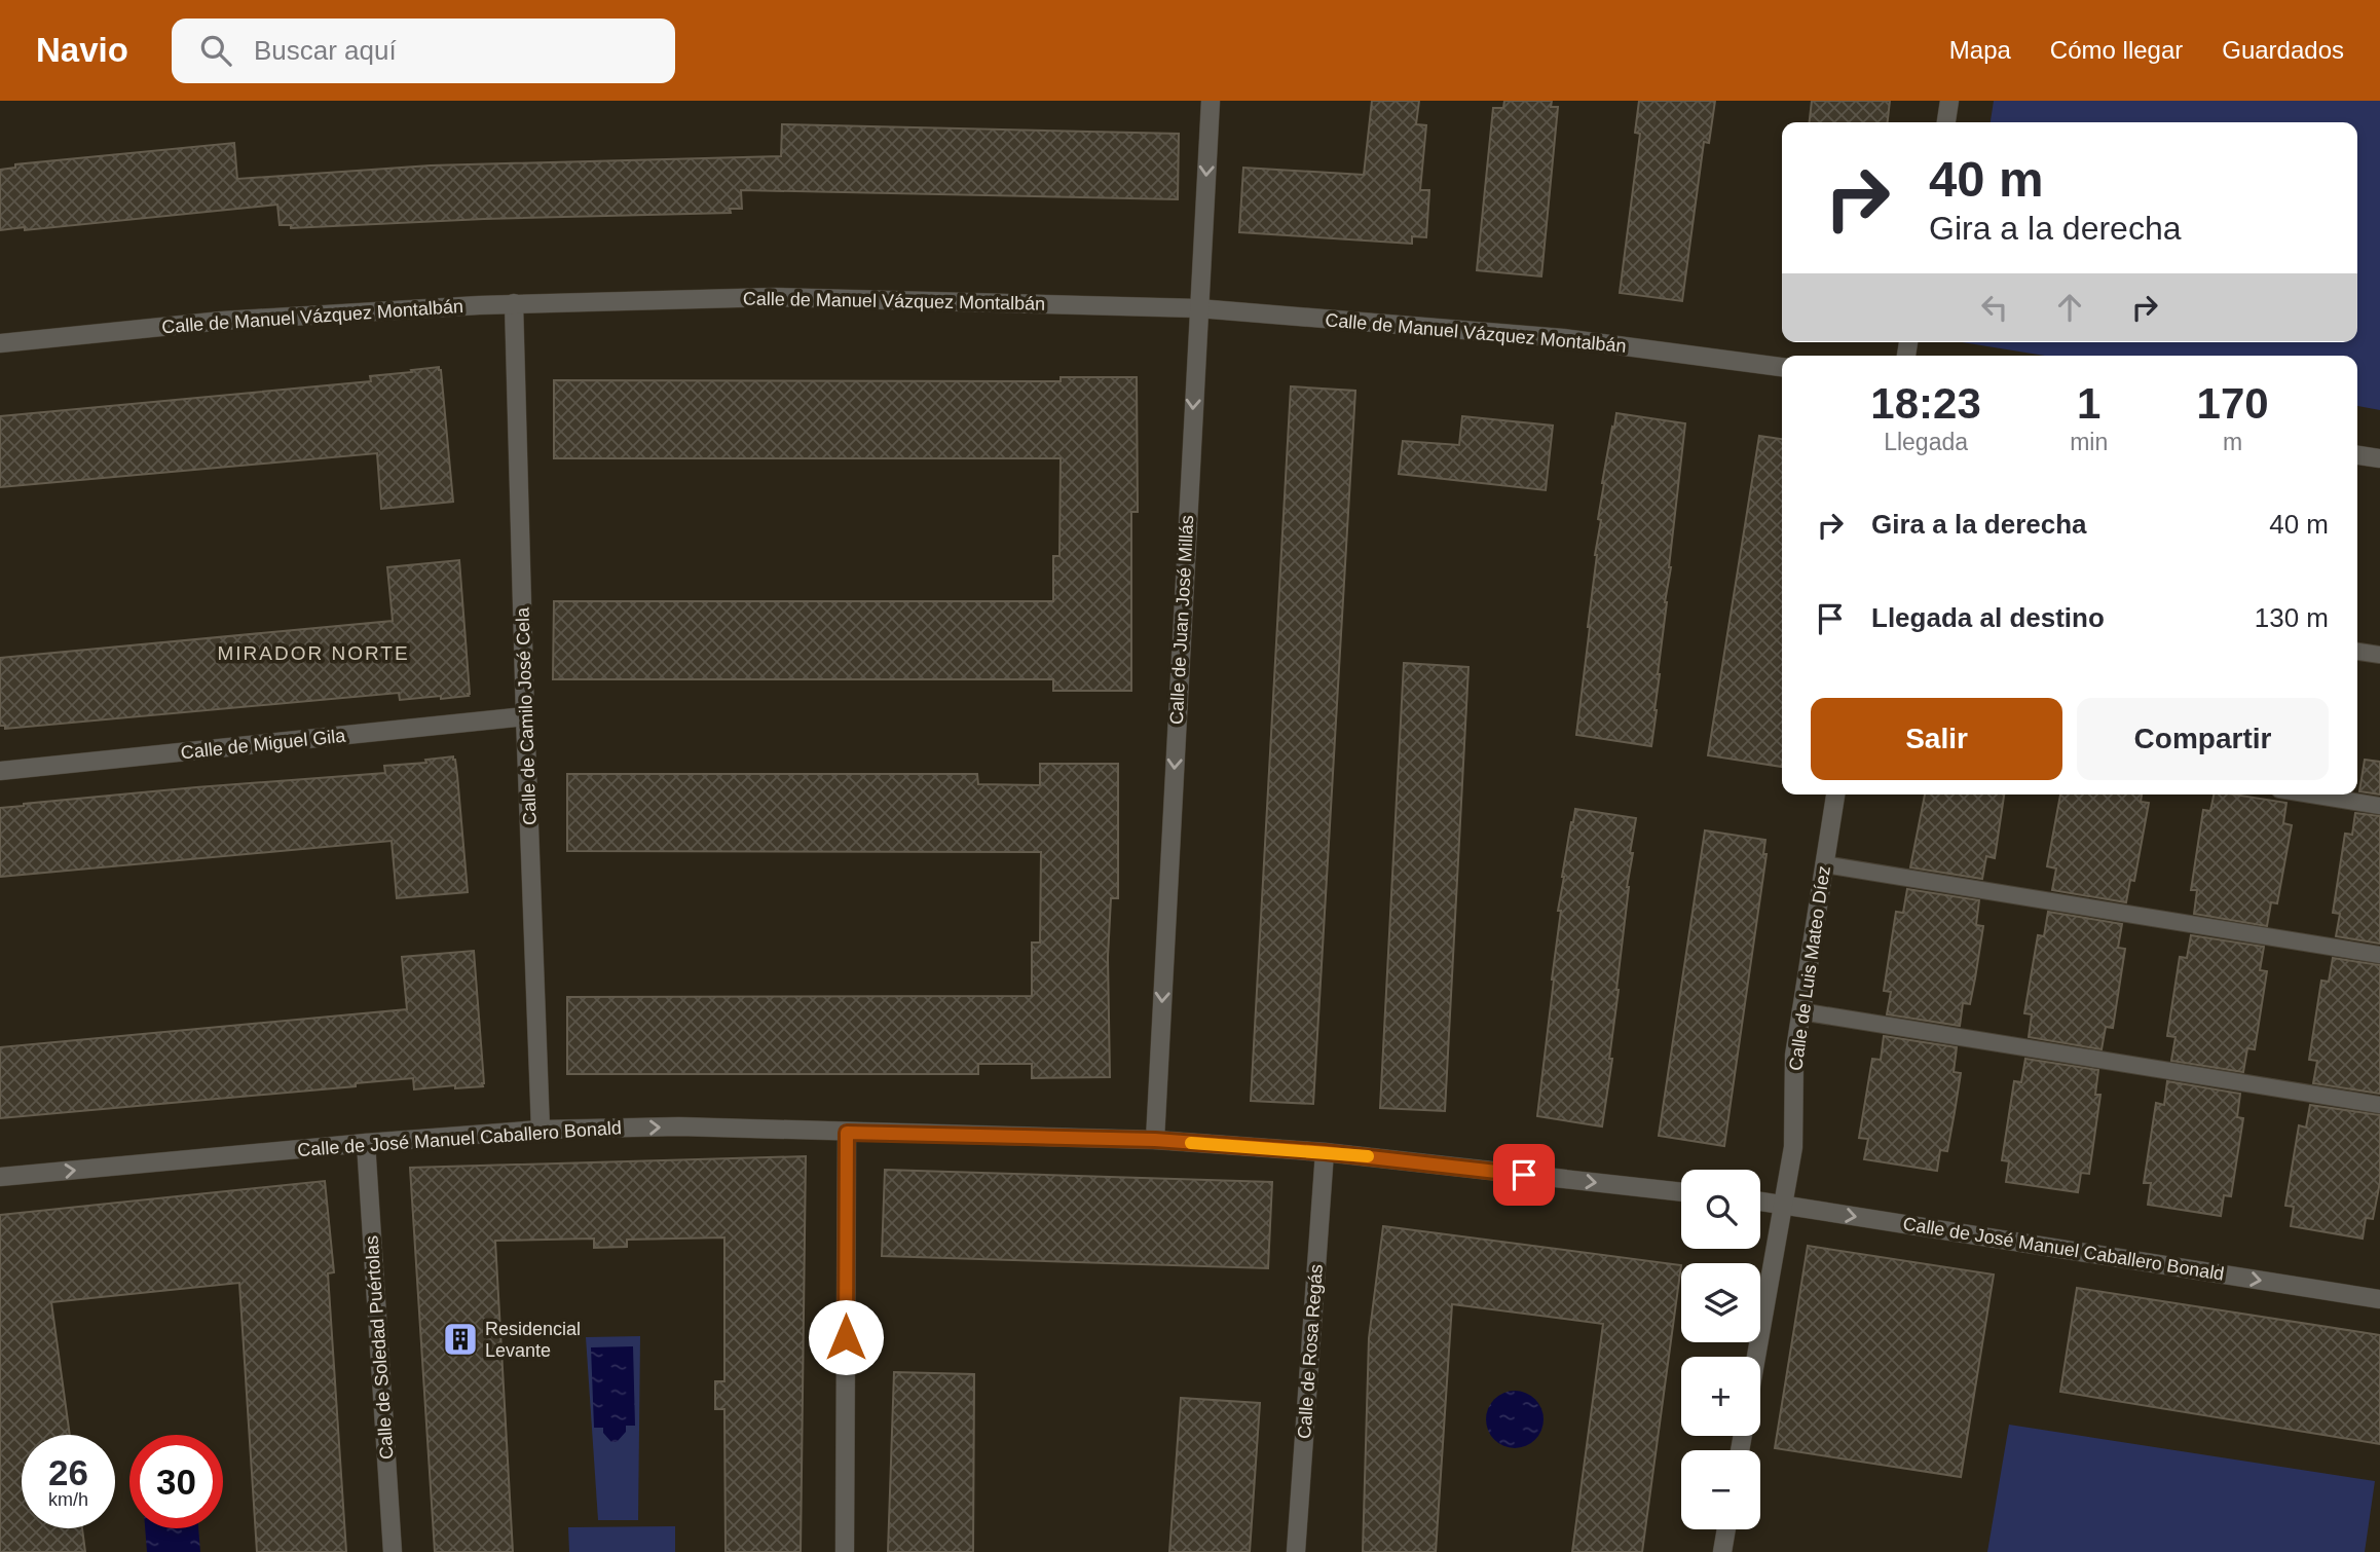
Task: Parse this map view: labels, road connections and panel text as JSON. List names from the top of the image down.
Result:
{
  "streets": {
    "street": [
      "Calle de Manuel Vázquez Montalbán",
      "Calle de Juan José Millás",
      "Calle de Camilo José Cela",
      "Calle de Miguel Gila",
      "Calle de Luis Mateo Díez",
      "Calle de José Manuel Caballero Bonald",
      "Calle de Soledad Puértolas",
      "Calle de Rosa Regás"
    ]
  },
  "crossings": [
    ["Calle de Manuel Vázquez Montalbán", "Calle de Juan José Millás"],
    ["Calle de Manuel Vázquez Montalbán", "Calle de Camilo José Cela"],
    ["Calle de Juan José Millás", "Calle de José Manuel Caballero Bonald"],
    ["Calle de Camilo José Cela", "Calle de Miguel Gila"],
    ["Calle de Camilo José Cela", "Calle de José Manuel Caballero Bonald"],
    ["Calle de Luis Mateo Díez", "Calle de José Manuel Caballero Bonald"],
    ["Calle de José Manuel Caballero Bonald", "Calle de Soledad Puértolas"],
    ["Calle de José Manuel Caballero Bonald", "Calle de Rosa Regás"]
  ],
  "one_way": ["Calle de Juan José Millás", "Calle de José Manuel Caballero Bonald"],
  "districts": ["MIRADOR NORTE"],
  "places": {
    "building": ["Residencial Levante"]
  },
  "page": {
    "header": "Navio",
    "search": "Buscar aquí",
    "nav": ["Mapa", "Cómo llegar", "Guardados"],
    "turn": ["40 m", "Gira a la derecha"],
    "eta": [
      "18:23",
      "Llegada",
      "1",
      "min",
      "170",
      "m"
    ],
    "list": [
      {
        "name": "Gira a la derecha",
        "value": "40 m"
      },
      {
        "name": "Llegada al destino",
        "value": "130 m"
      }
    ],
    "buttons": ["Salir", "Compartir"],
    "map_buttons": ["+", "−"],
    "speed": "26 km/h",
    "limit": "30"
  }
}
